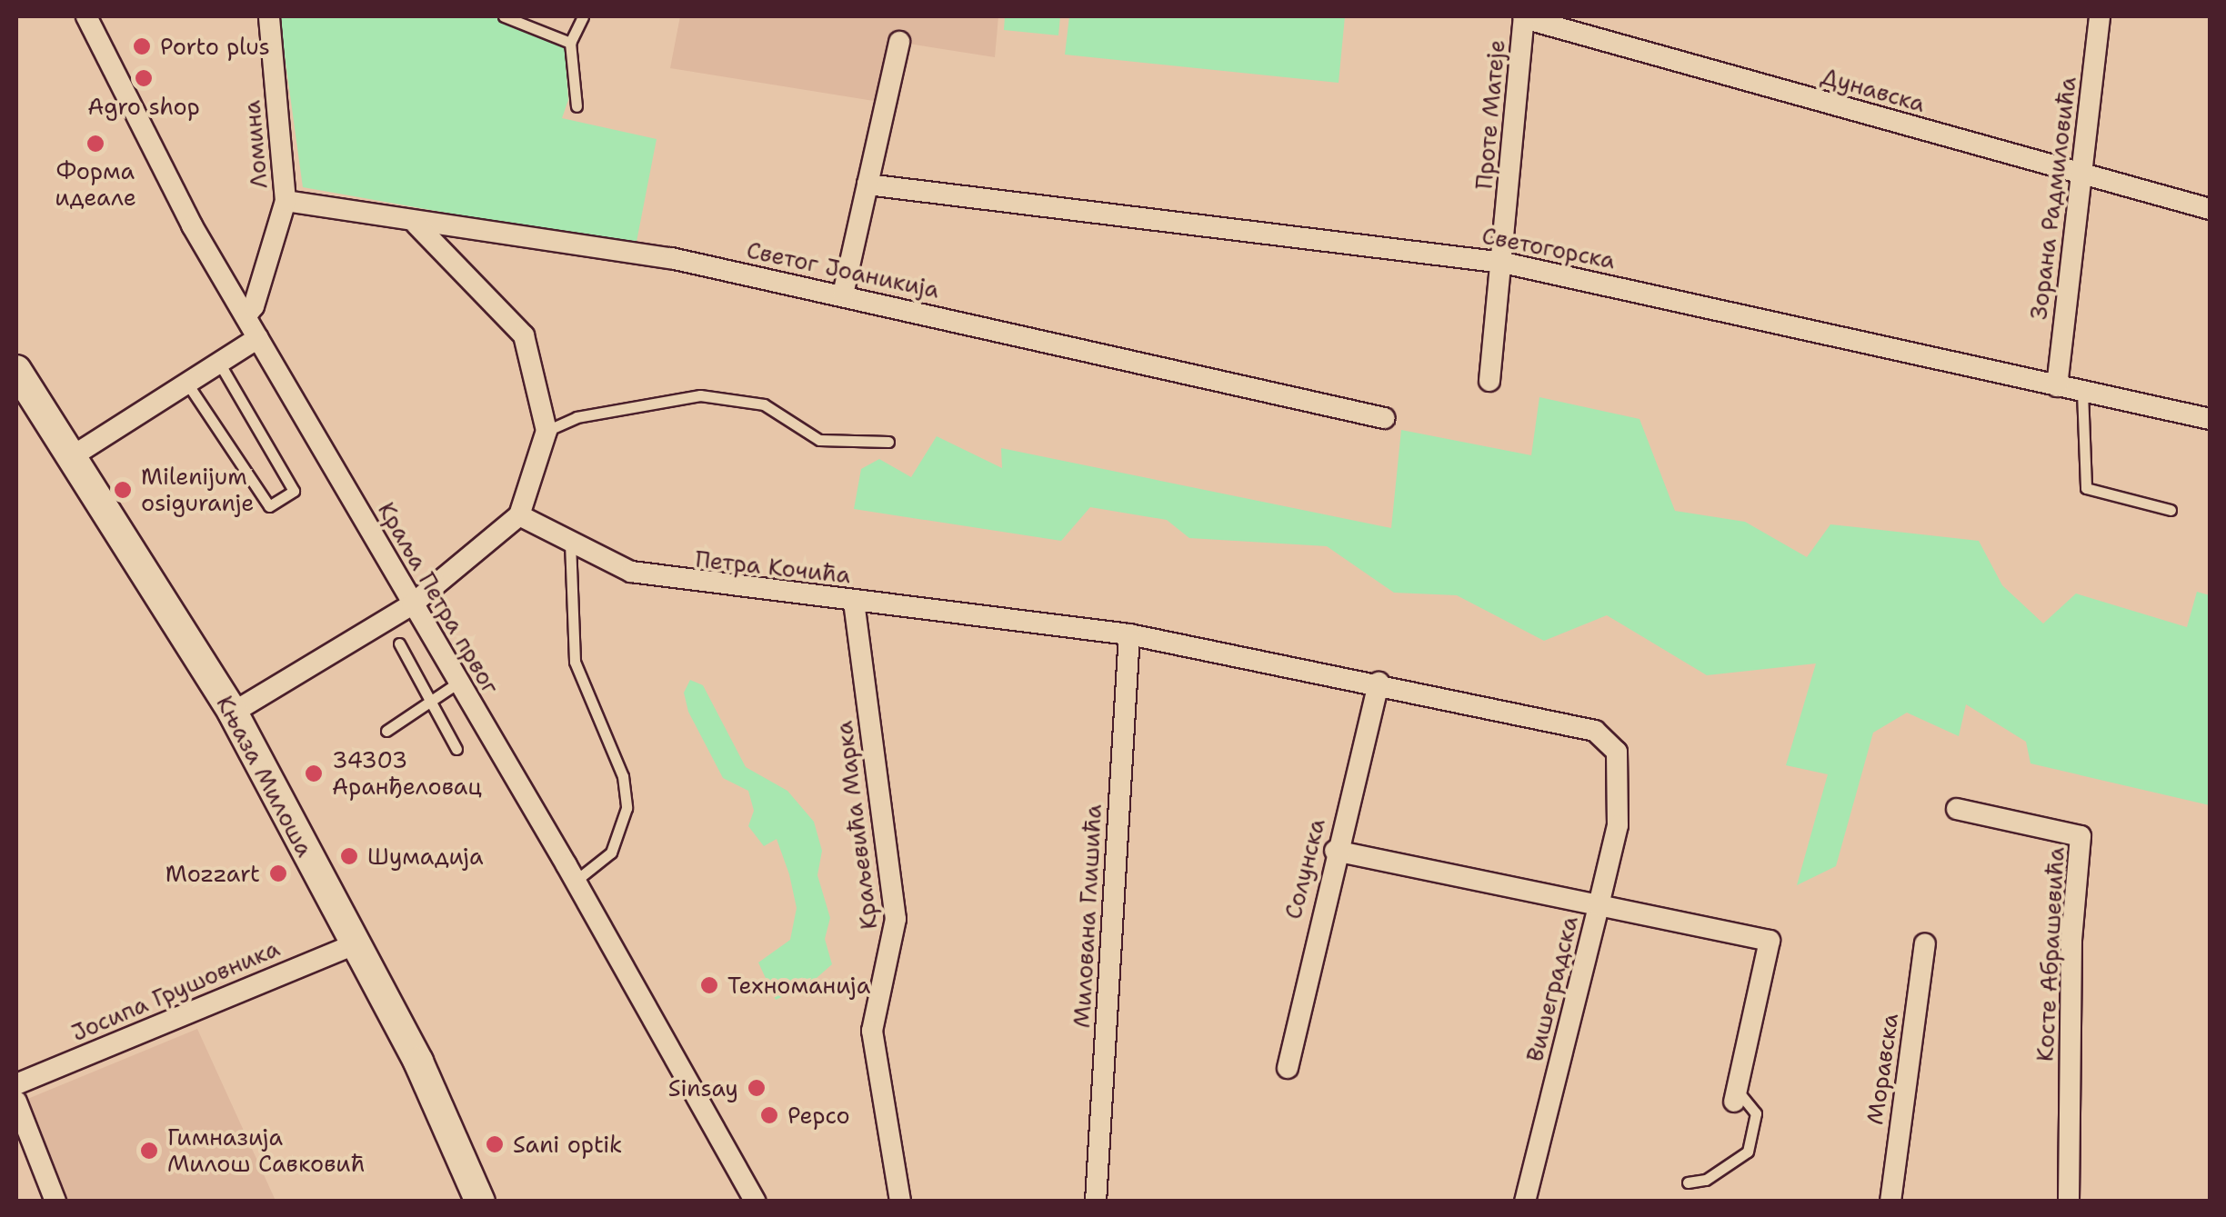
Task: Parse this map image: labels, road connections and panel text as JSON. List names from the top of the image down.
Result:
{
  "streets": {
    "street": [
      "Дунавска",
      "Проте Матеје",
      "Ломина",
      "Зорана Радмиловића",
      "Светогорска",
      "Светог Јоаникија",
      "Петра Кочића",
      "Краља Петра првог",
      "Књаза Милоша",
      "Краљевића Марка",
      "Солунска",
      "Милована Глишића",
      "Косте Абрашевића",
      "Вишеградска",
      "Јосипа Грушовника",
      "Моравска"
    ]
  },
  "crossings": [
    ["Дунавска", "Проте Матеје"],
    ["Дунавска", "Зорана Радмиловића"],
    ["Проте Матеје", "Светогорска"],
    ["Ломина", "Светог Јоаникија"],
    ["Ломина", "Краља Петра првог"],
    ["Зорана Радмиловића", "Светогорска"],
    ["Петра Кочића", "Краљевића Марка"],
    ["Петра Кочића", "Солунска"],
    ["Петра Кочића", "Милована Глишића"],
    ["Петра Кочића", "Вишеградска"],
    ["Књаза Милоша", "Јосипа Грушовника"]
  ],
  "places": [
    "Porto plus",
    "Agro shop",
    "Форма идеале",
    "Milenijum osiguranje",
    "34303 Аранђеловац",
    "Шумадија",
    "Mozzart",
    "Техноманија",
    "Sinsay",
    "Pepco",
    "Sani optik",
    "Гимназија Милош Савковић"
  ]
}
